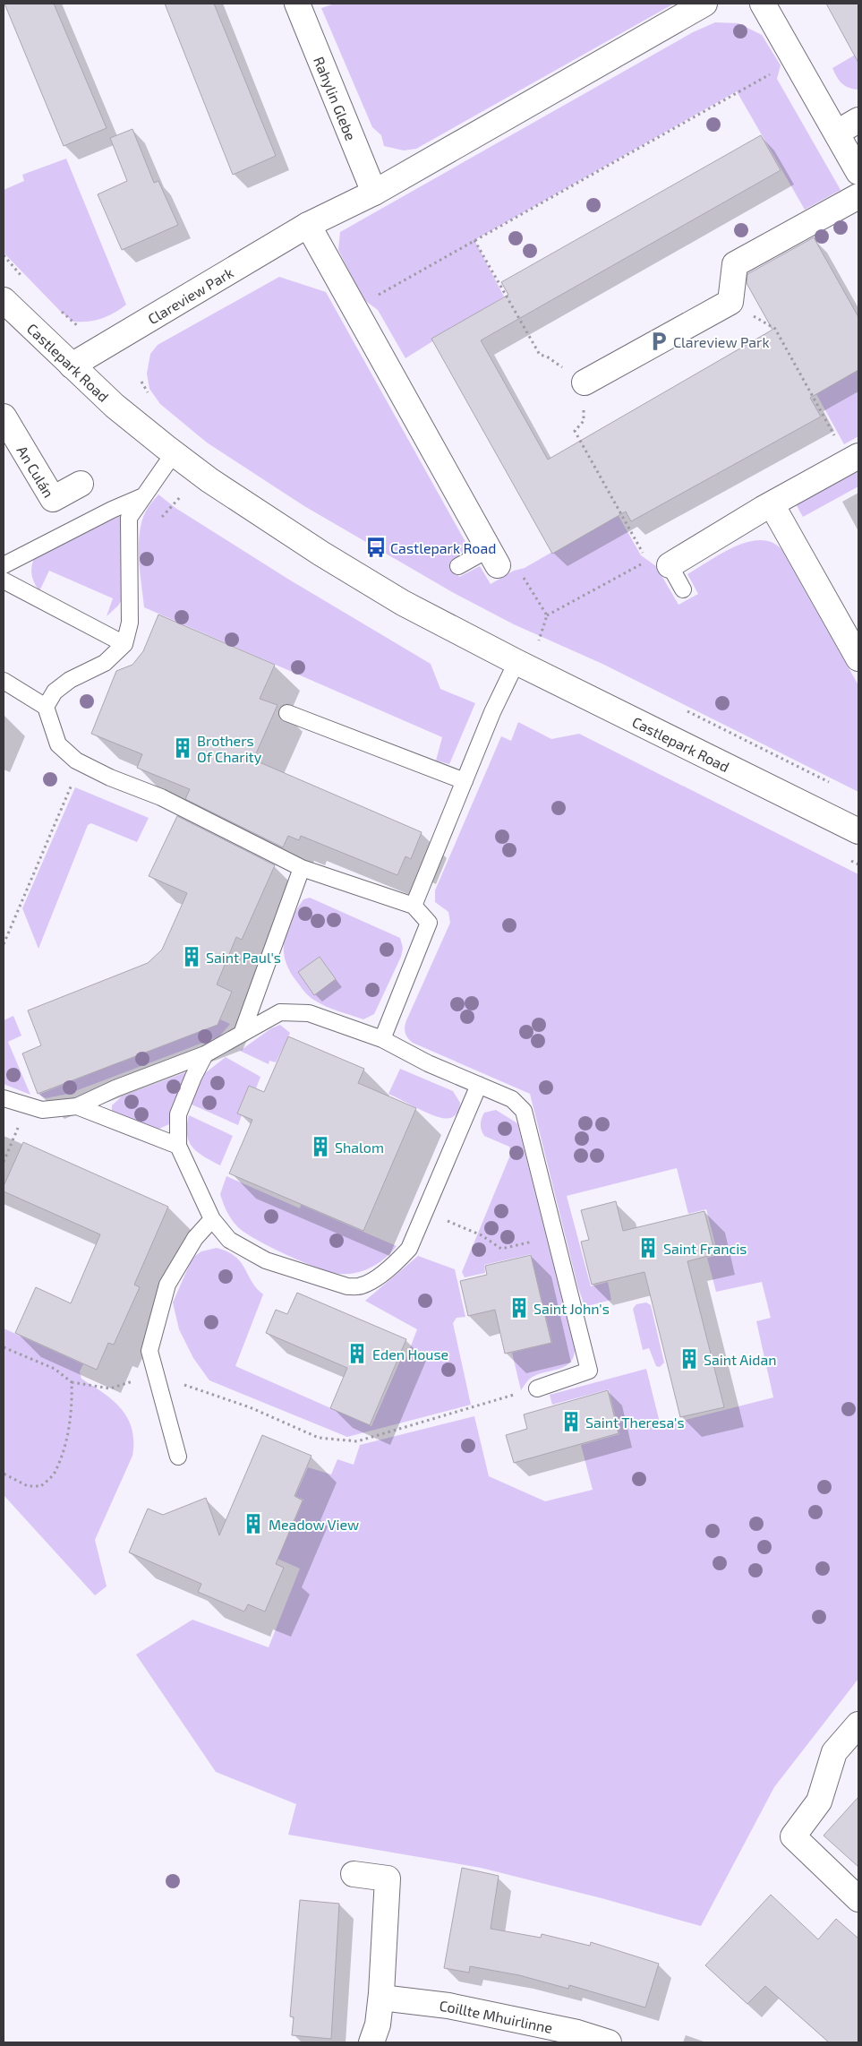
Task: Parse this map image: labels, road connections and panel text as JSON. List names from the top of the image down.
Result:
{
  "streets": {
    "street": [
      "Rahylin Glebe",
      "Clareview Park",
      "Castlepark Road",
      "An Culán",
      "Coillte Mhuirlinne"
    ]
  },
  "crossings": [
    ["Rahylin Glebe", "Clareview Park"],
    ["Clareview Park", "Castlepark Road"]
  ],
  "places": {
    "parking": ["Clareview Park"],
    "bus stop": ["Castlepark Road"],
    "building": [
      "Brothers Of Charity",
      "Saint Paul's",
      "Shalom",
      "Saint Francis",
      "Saint John's",
      "Eden House",
      "Saint Aidan",
      "Saint Theresa's",
      "Meadow View"
    ]
  }
}
